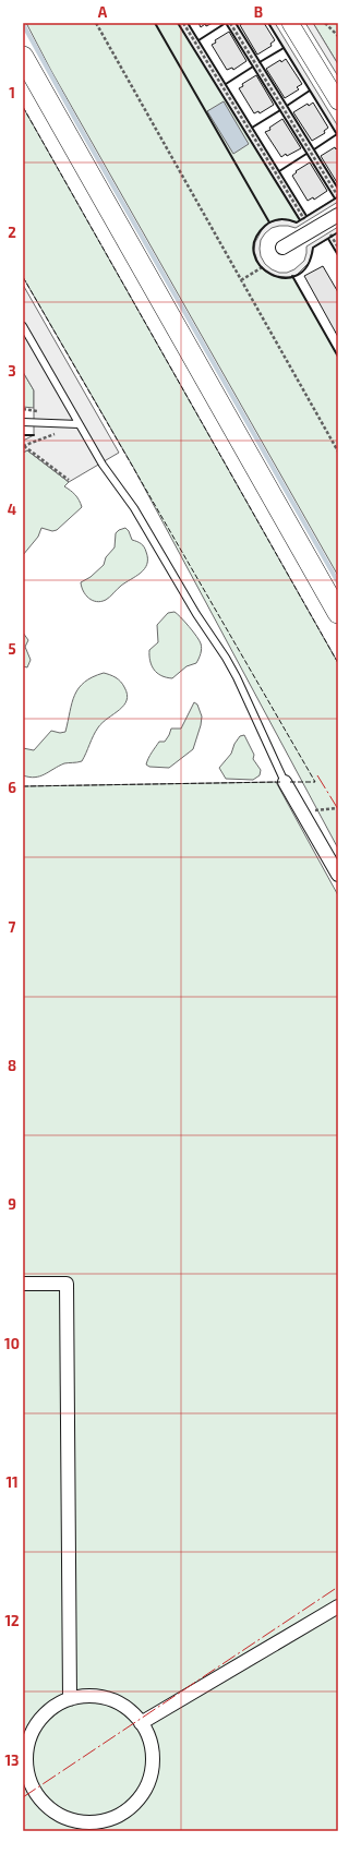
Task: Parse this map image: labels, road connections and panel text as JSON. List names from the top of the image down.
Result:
{
  "grid": {
    "columns": ["A", "B"],
    "rows": [
      "1",
      "2",
      "3",
      "4",
      "5",
      "6",
      "7",
      "8",
      "9",
      "10",
      "11",
      "12",
      "13"
    ]
  }
}
